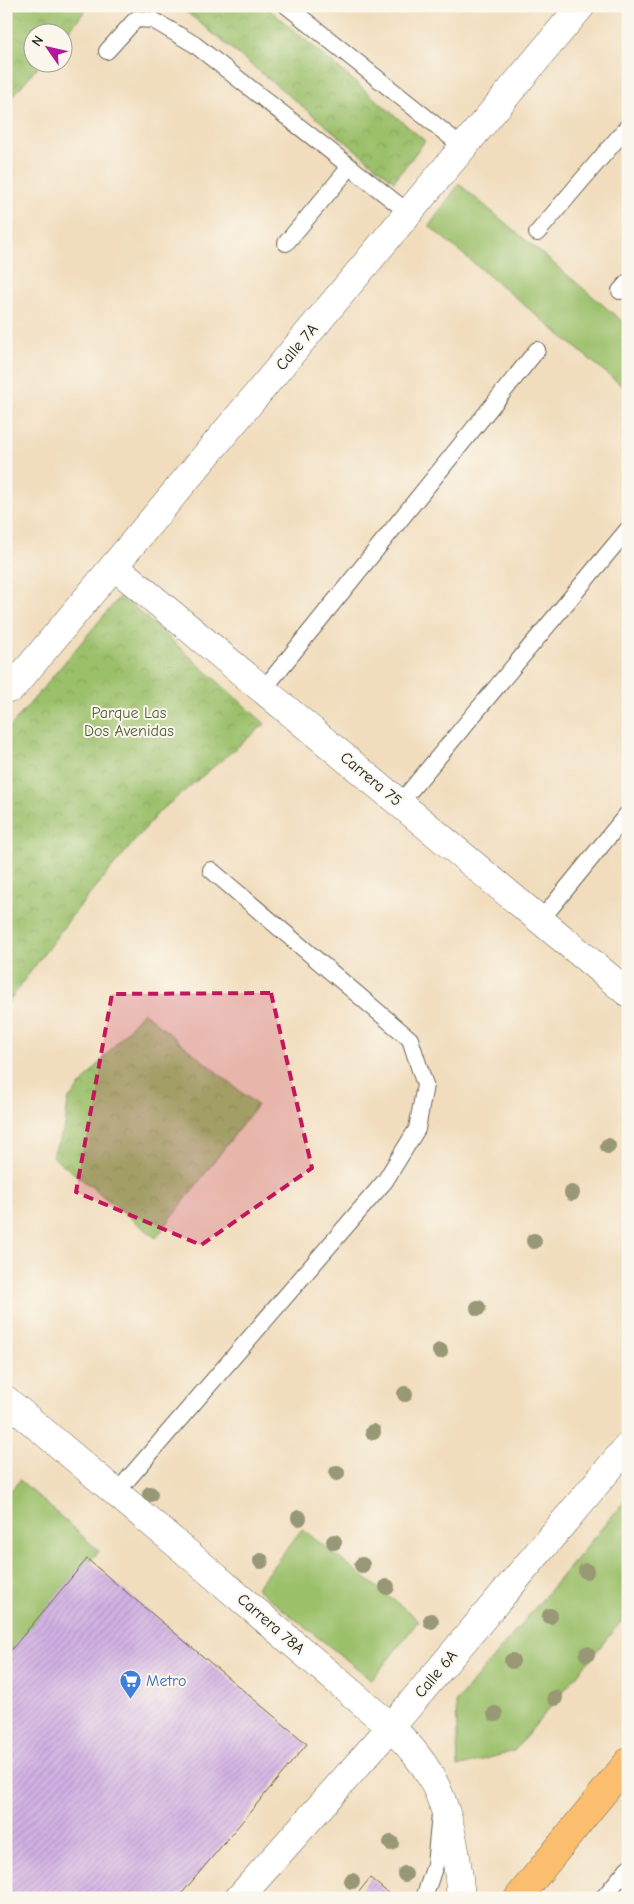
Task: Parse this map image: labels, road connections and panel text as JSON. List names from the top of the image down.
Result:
{
  "streets": {
    "street": [
      "Calle 7A",
      "Carrera 75",
      "Carrera 78A",
      "Calle 6A"
    ]
  },
  "crossings": [
    ["Calle 7A", "Carrera 75"],
    ["Carrera 78A", "Calle 6A"]
  ],
  "parks": ["Parque Las Dos Avenidas"],
  "places": {
    "supermarket": ["Metro"]
  },
  "north": "top left"
}
